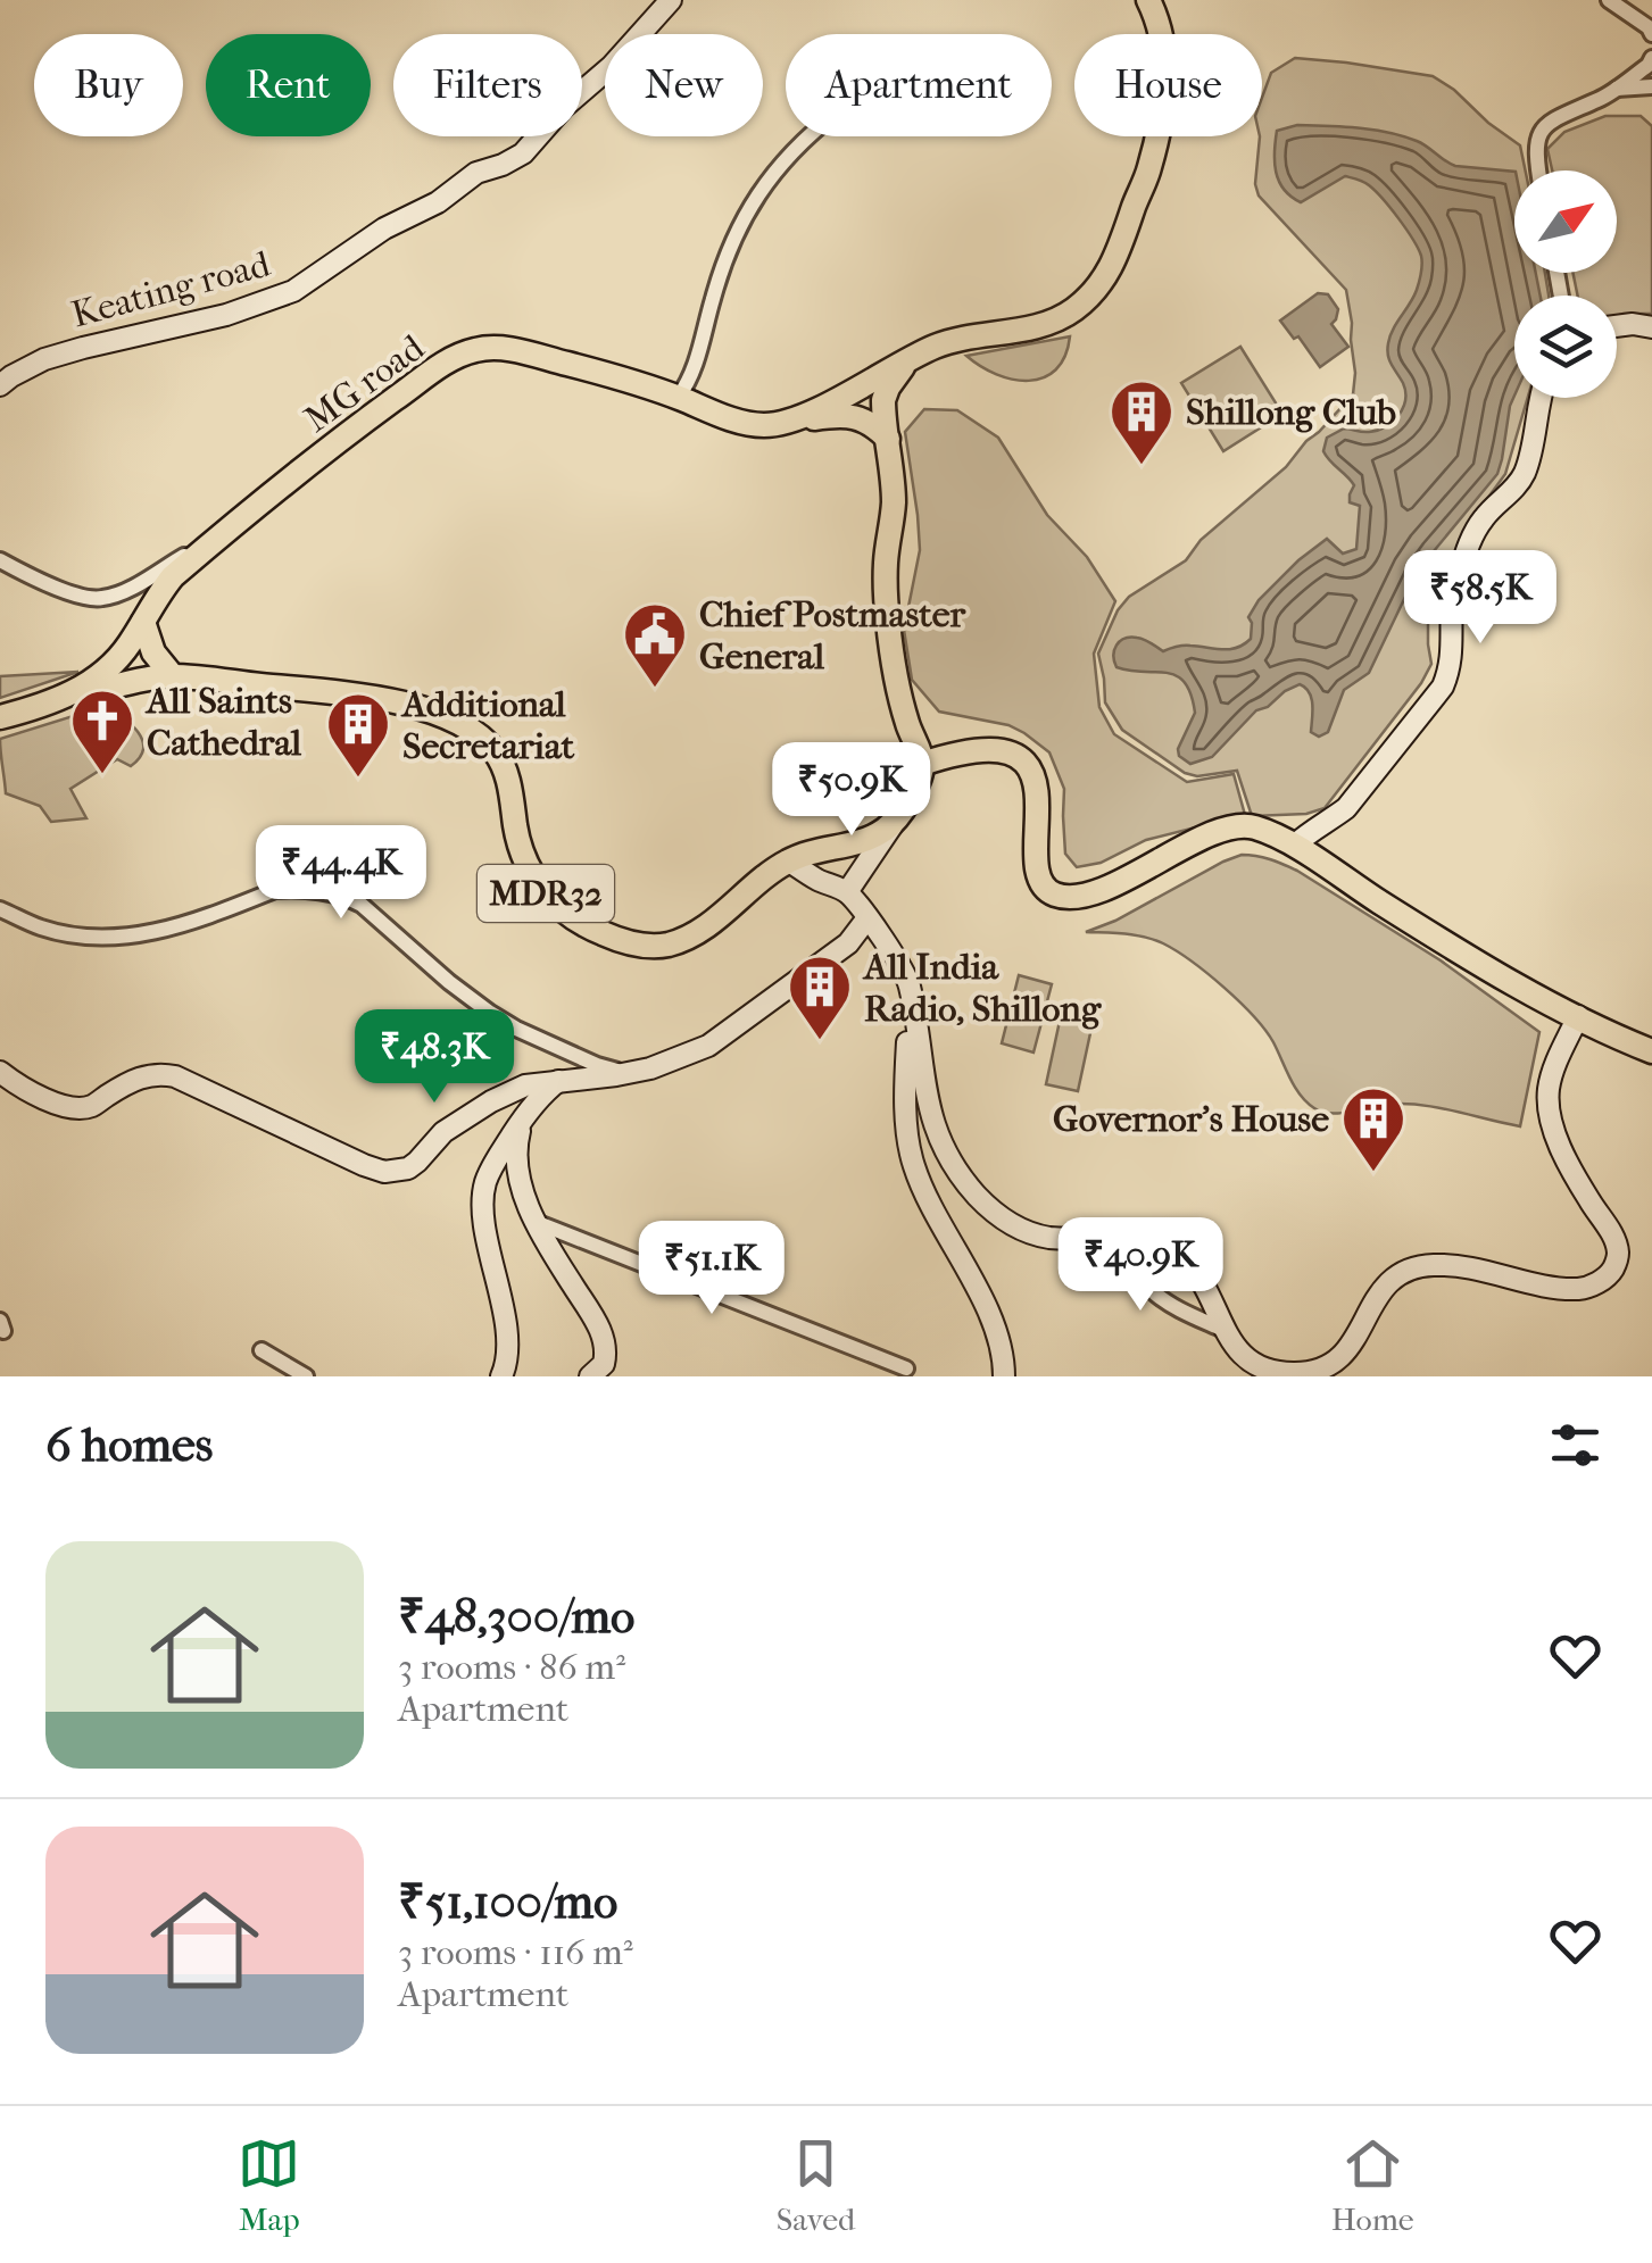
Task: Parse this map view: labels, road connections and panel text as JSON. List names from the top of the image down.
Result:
{
  "streets": {
    "main road": ["MG road", "MDR32"],
    "street": ["Keating road"]
  },
  "crossings": [
    ["MG road", "MDR32"]
  ],
  "places": {
    "building": [
      "Shillong Club",
      "Additional Secretariat",
      "All India Radio, Shillong",
      "Governor's House"
    ],
    "public building": ["Chief Postmaster General"],
    "church": ["All Saints Cathedral"]
  },
  "north": "top right",
  "page": {
    "chip": [
      "Buy",
      "Rent",
      "Filters",
      "New",
      "Apartment",
      "House"
    ],
    "price": [
      "₹58.5K",
      "₹50.9K",
      "₹44.4K",
      "₹48.3K",
      "₹40.9K",
      "₹51.1K"
    ],
    "heading": "6 homes",
    "list": [
      {
        "name": "₹48,300/mo",
        "note": "3 rooms · 86 m² · Apartment"
      },
      {
        "name": "₹51,100/mo",
        "note": "3 rooms · 116 m² · Apartment"
      }
    ],
    "tabs": ["Map", "Saved", "Home"]
  }
}
